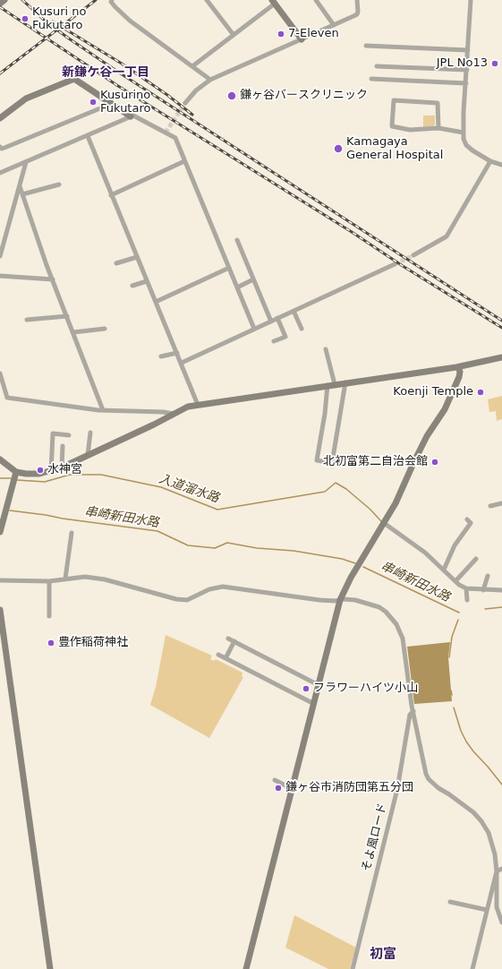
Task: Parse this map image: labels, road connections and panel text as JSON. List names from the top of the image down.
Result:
{
  "streets": {
    "street": ["そよ風ロード"]
  },
  "districts": ["新鎌ケ谷一丁目", "初富"],
  "water": ["入道溜水路", "串崎新田水路"],
  "places": [
    "Kusuri no Fukutaro",
    "7-Eleven",
    "JPL No13",
    "鎌ヶ谷バースクリニック",
    "Kusurino Fukutaro",
    "Kamagaya General Hospital",
    "Koenji Temple",
    "北初富第二自治会館",
    "水神宮",
    "豊作稲荷神社",
    "フラワーハイツ小山",
    "鎌ヶ谷市消防団第五分団"
  ]
}
